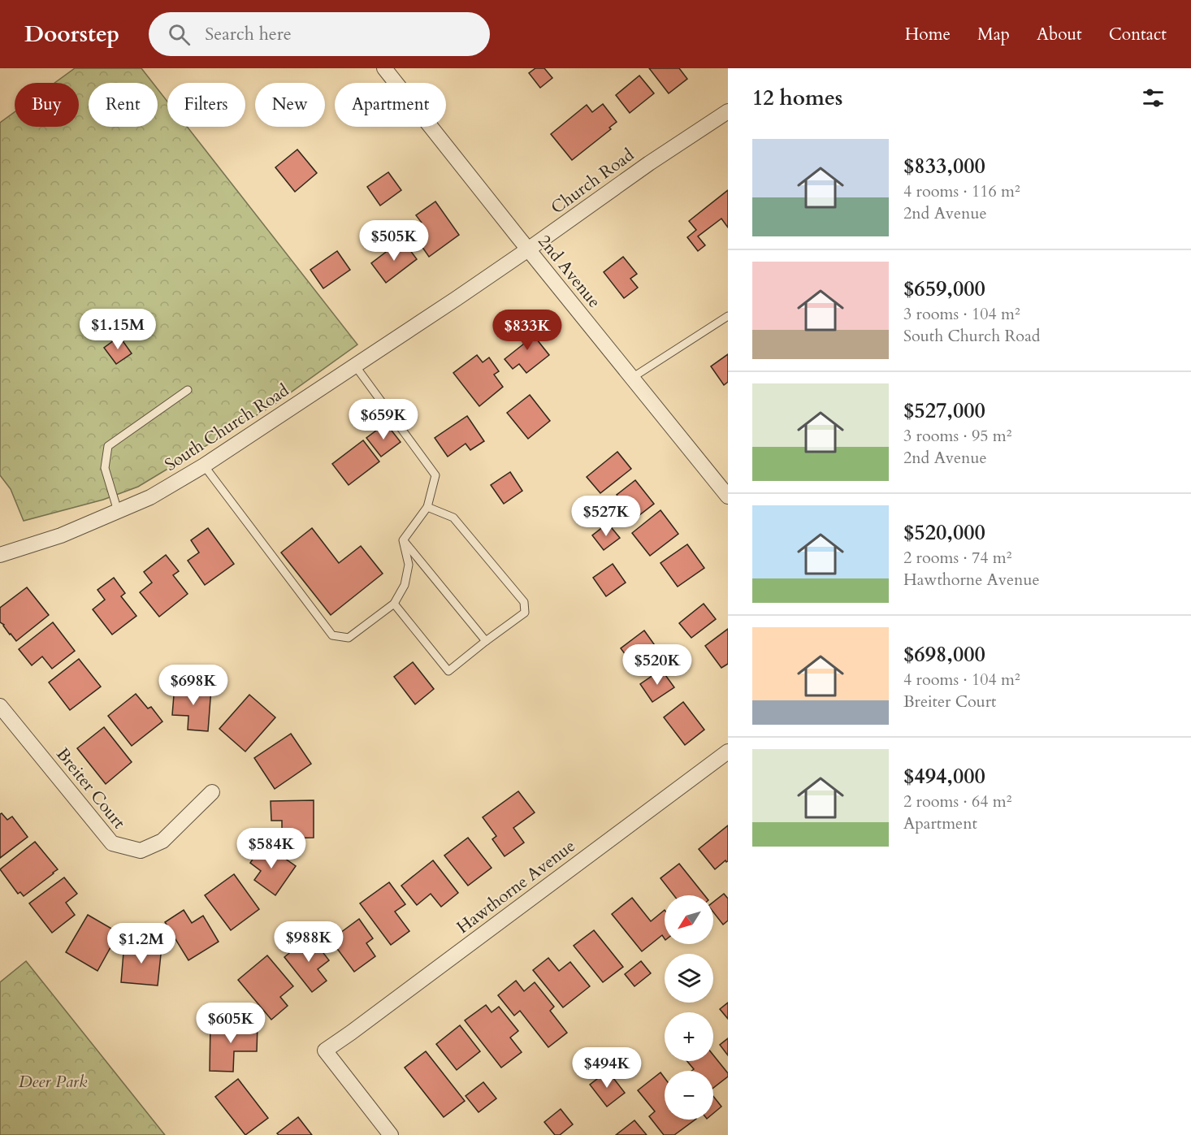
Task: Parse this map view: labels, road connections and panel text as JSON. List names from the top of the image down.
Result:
{
  "streets": {
    "street": [
      "Church Road",
      "2nd Avenue",
      "South Church Road",
      "Breiter Court",
      "Hawthorne Avenue"
    ]
  },
  "crossings": [
    ["Church Road", "2nd Avenue"],
    ["Church Road", "South Church Road"]
  ],
  "parks": ["Deer Park"],
  "north": "bottom left",
  "page": {
    "header": "Doorstep",
    "search": "Search here",
    "nav": [
      "Home",
      "Map",
      "About",
      "Contact"
    ],
    "heading": "12 homes",
    "chip": [
      "Buy",
      "Rent",
      "Filters",
      "New",
      "Apartment"
    ],
    "list": [
      {
        "name": "$833,000",
        "note": "4 rooms · 116 m² · 2nd Avenue"
      },
      {
        "name": "$659,000",
        "note": "3 rooms · 104 m² · South Church Road"
      },
      {
        "name": "$527,000",
        "note": "3 rooms · 95 m² · 2nd Avenue"
      },
      {
        "name": "$520,000",
        "note": "2 rooms · 74 m² · Hawthorne Avenue"
      },
      {
        "name": "$698,000",
        "note": "4 rooms · 104 m² · Breiter Court"
      },
      {
        "name": "$494,000",
        "note": "2 rooms · 64 m² · Apartment"
      }
    ],
    "price": [
      "$505K",
      "$1.15M",
      "$833K",
      "$659K",
      "$527K",
      "$520K",
      "$698K",
      "$584K",
      "$988K",
      "$1.2M",
      "$605K",
      "$494K"
    ],
    "map_buttons": ["+", "−"]
  }
}
